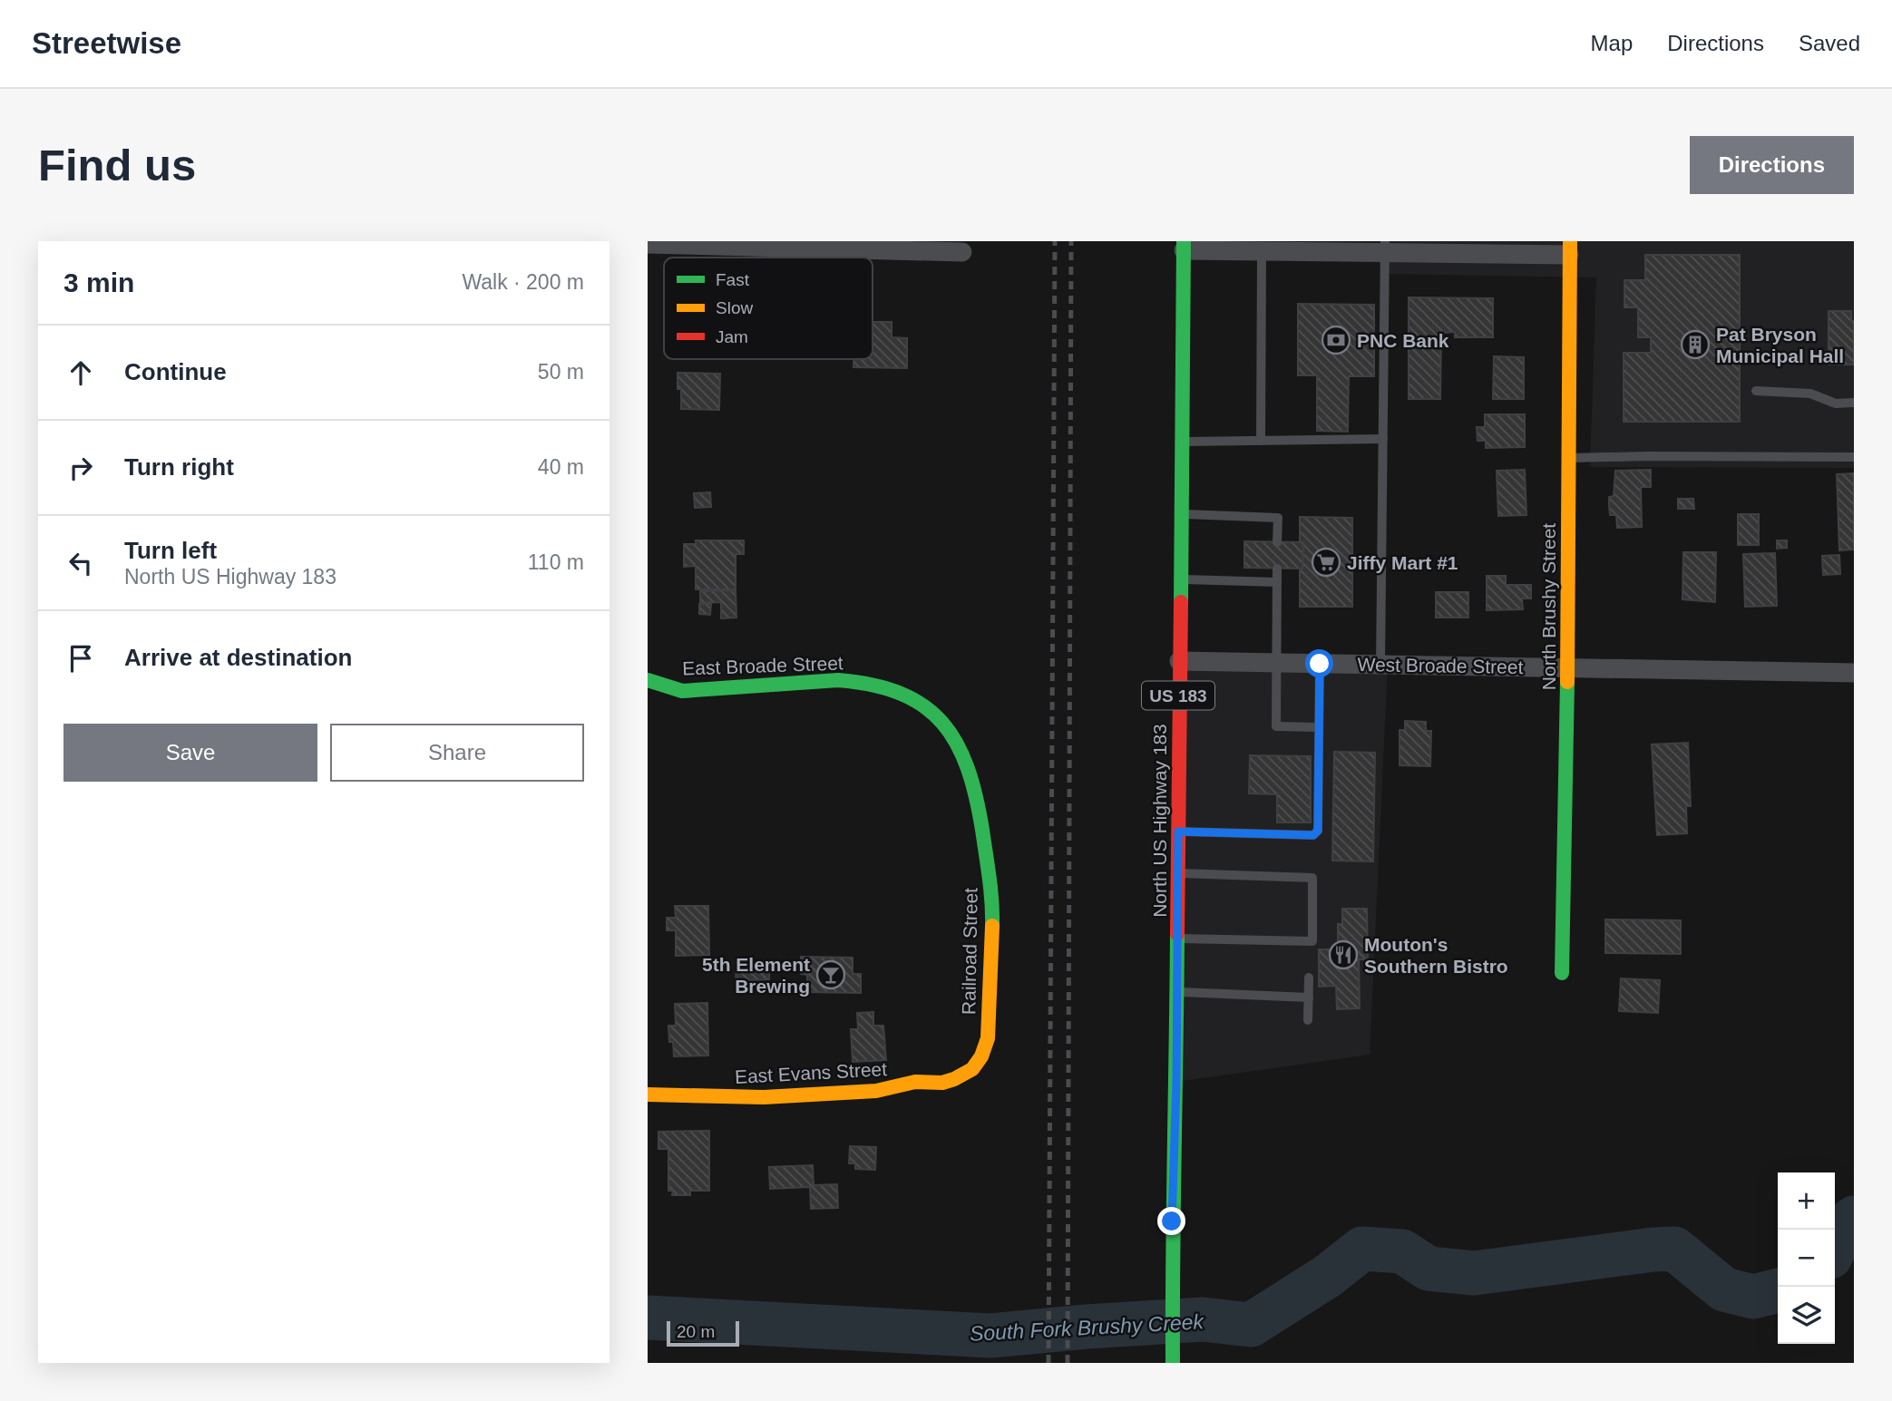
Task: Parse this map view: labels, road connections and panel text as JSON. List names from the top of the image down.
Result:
{
  "streets": {
    "street": [
      "North Brushy Street",
      "East Broade Street",
      "West Broade Street",
      "US 183",
      "North US Highway 183",
      "Railroad Street",
      "East Evans Street"
    ]
  },
  "crossings": [
    ["North Brushy Street", "West Broade Street"],
    ["East Broade Street", "Railroad Street"],
    ["West Broade Street", "North US Highway 183"],
    ["Railroad Street", "East Evans Street"]
  ],
  "water": ["South Fork Brushy Creek"],
  "places": {
    "bank": ["PNC Bank"],
    "building": ["Pat Bryson Municipal Hall"],
    "supermarket": ["Jiffy Mart #1"],
    "restaurant": ["Mouton's Southern Bistro"],
    "bar": ["5th Element Brewing"]
  },
  "legend": ["Fast", "Slow", "Jam"],
  "scale_bar": "20 m",
  "page": {
    "header": "Streetwise",
    "nav": ["Map", "Directions", "Saved"],
    "buttons": [
      "Directions",
      ["Save", "Share"]
    ],
    "title": "Find us",
    "heading": ["3 min", "Walk · 200 m"],
    "list": [
      ["Continue", "50 m"],
      ["Turn right", "40 m"],
      ["Turn left", "North US Highway 183", "110 m"],
      "Arrive at destination"
    ],
    "map_buttons": ["+", "−"],
    "scale": "20 m"
  }
}
